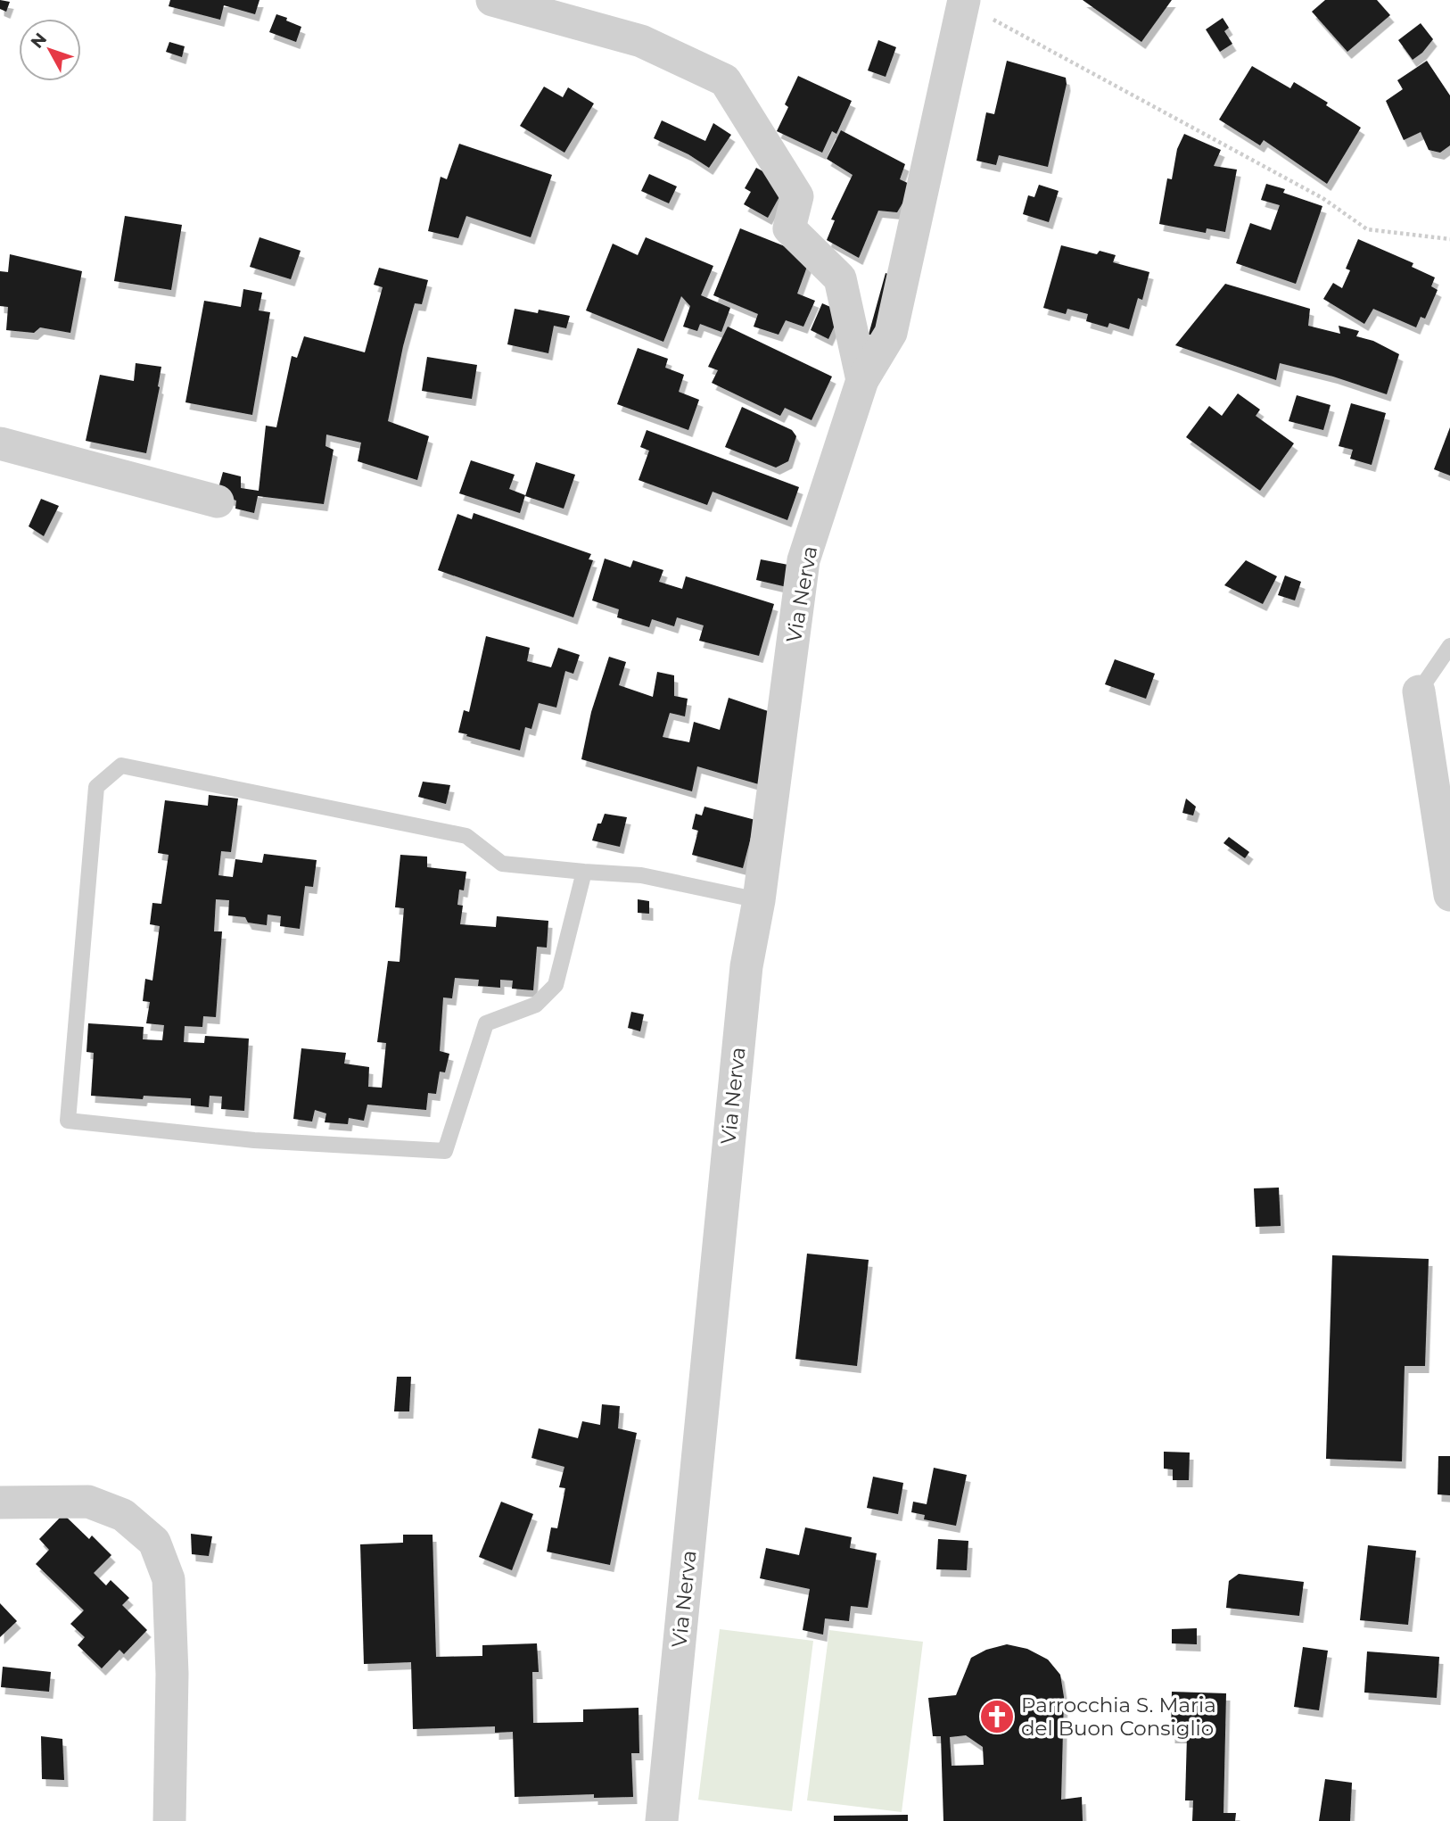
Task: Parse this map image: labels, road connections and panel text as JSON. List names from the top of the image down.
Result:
{
  "streets": {
    "street": ["Via Nerva"]
  },
  "places": {
    "church": ["Parrocchia S. Maria del Buon Consiglio"]
  },
  "north": "top left"
}
